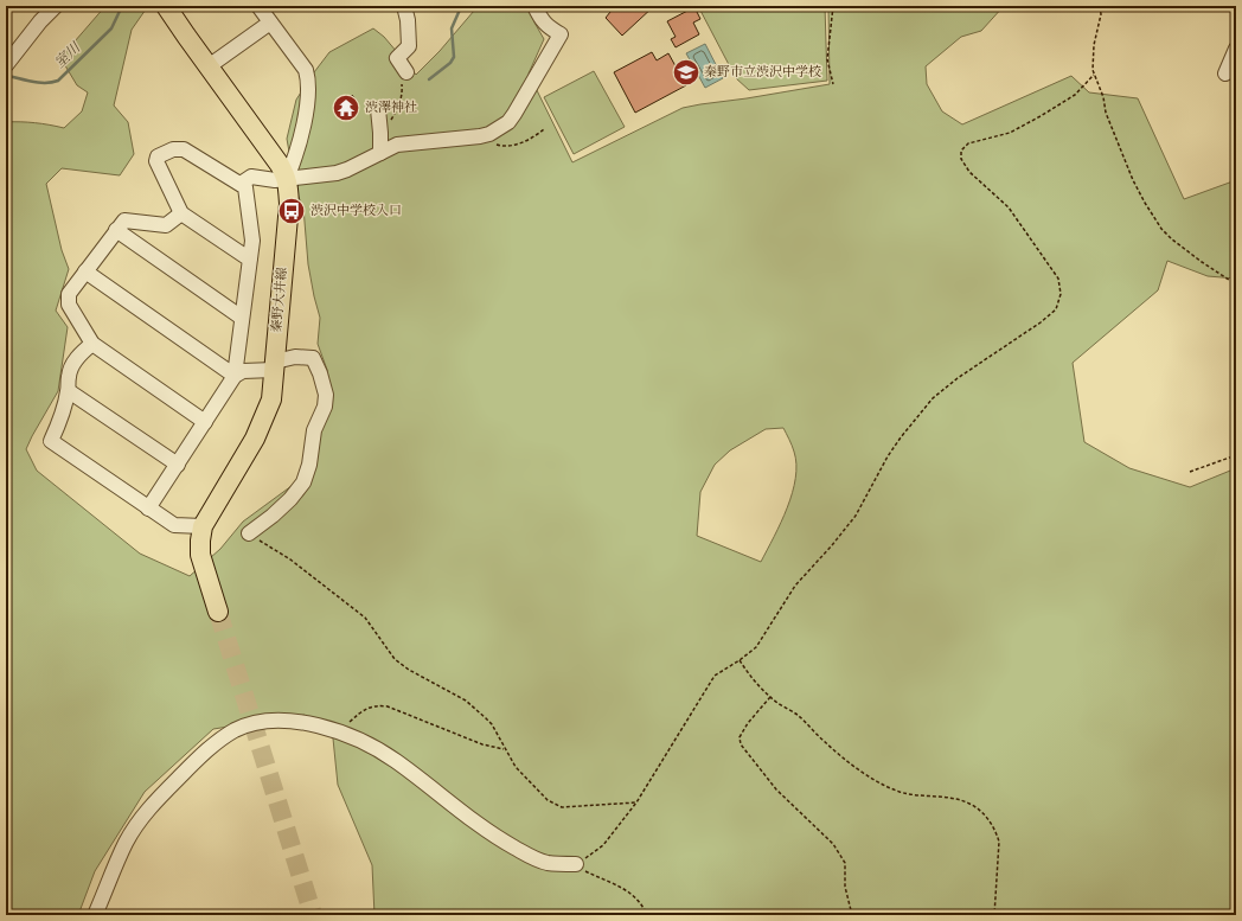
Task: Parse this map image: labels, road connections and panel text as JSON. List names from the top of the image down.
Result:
{
  "streets": {
    "main road": ["秦野大井線"]
  },
  "water": ["室川"],
  "places": {
    "school or university": ["秦野市立渋沢中学校"],
    "temple": ["渋澤神社"],
    "bus stop": ["渋沢中学校入口"]
  }
}
